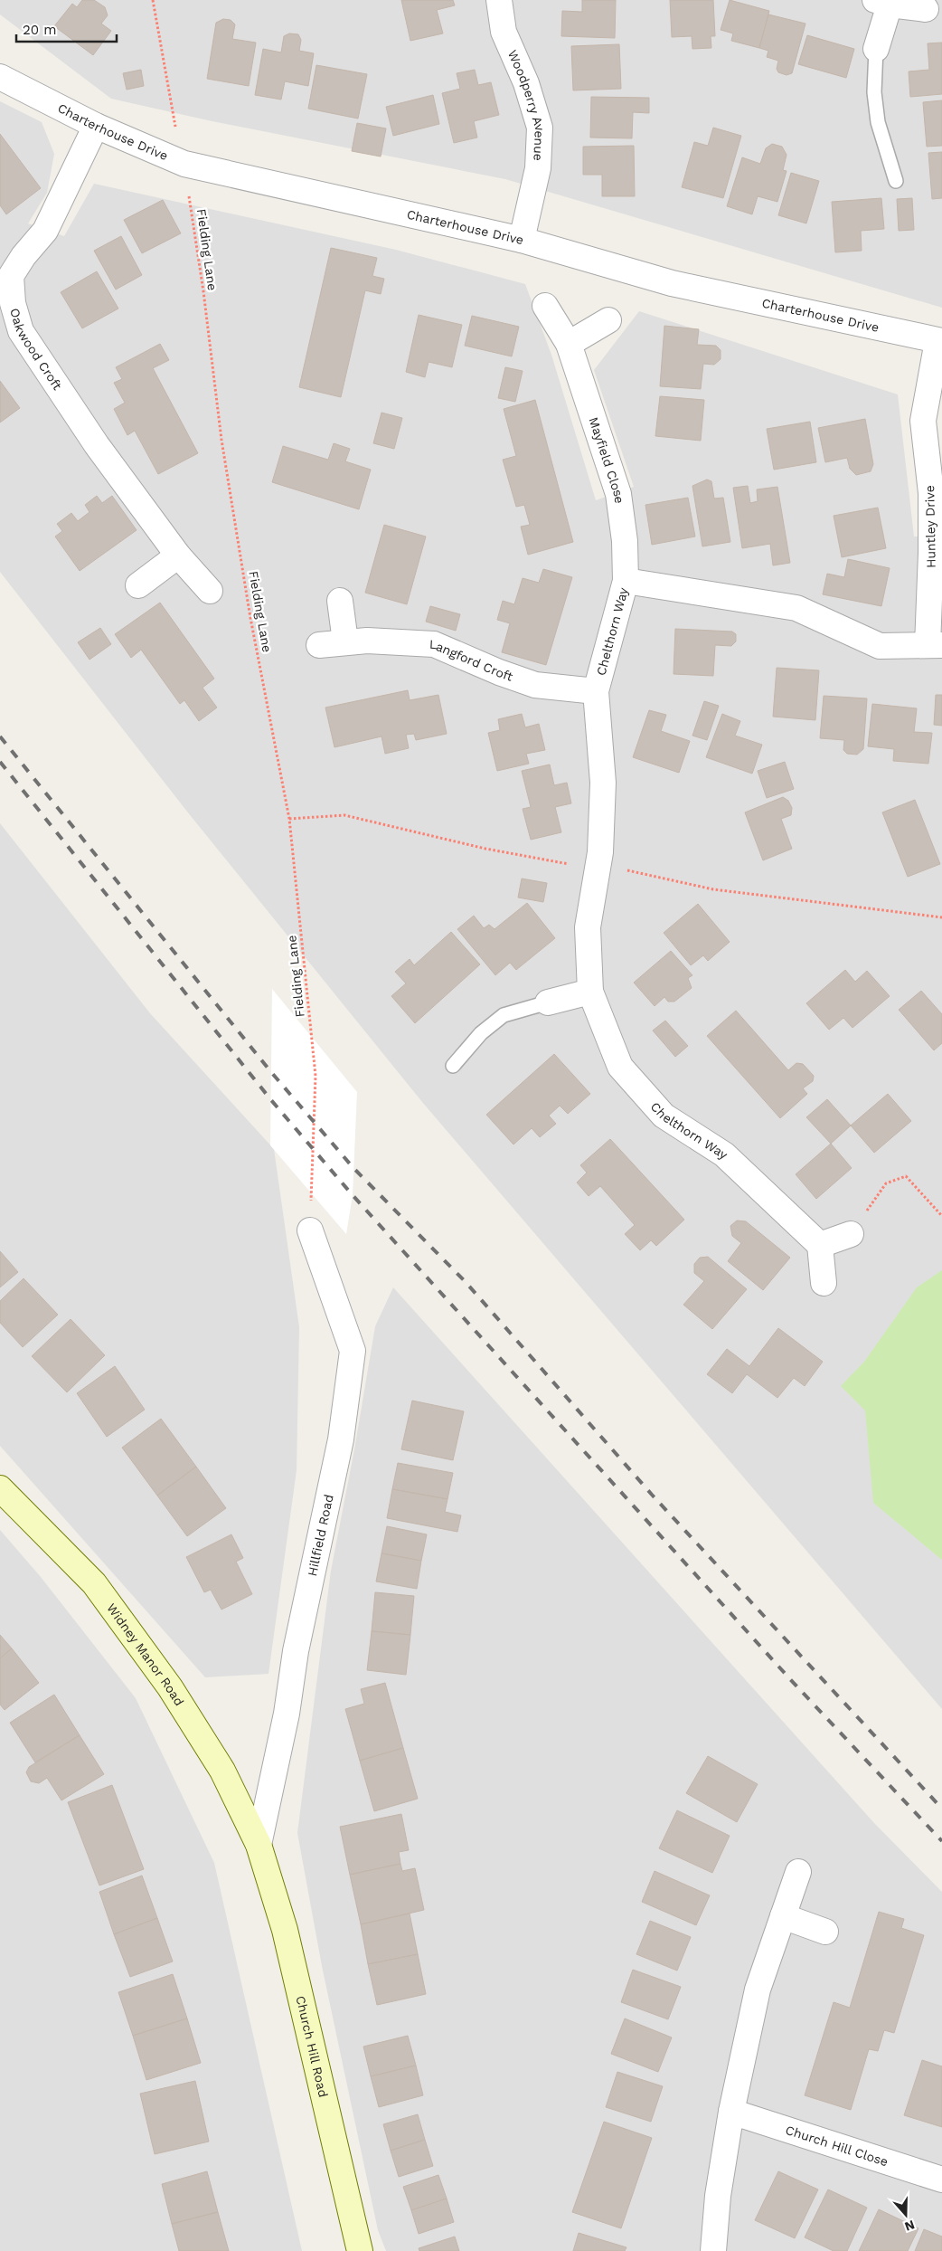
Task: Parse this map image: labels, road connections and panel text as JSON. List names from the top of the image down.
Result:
{
  "streets": {
    "street": [
      "Woodperry Avenue",
      "Charterhouse Drive",
      "Oakwood Croft",
      "Mayfield Close",
      "Huntley Drive",
      "Chelthorn Way",
      "Langford Croft",
      "Hillfield Road",
      "Widney Manor Road",
      "Church Hill Road",
      "Church Hill Close"
    ],
    "path": ["Fielding Lane"]
  },
  "crossings": [
    ["Woodperry Avenue", "Charterhouse Drive"],
    ["Charterhouse Drive", "Fielding Lane"],
    ["Charterhouse Drive", "Oakwood Croft"],
    ["Charterhouse Drive", "Huntley Drive"],
    ["Fielding Lane", "Hillfield Road"],
    ["Mayfield Close", "Chelthorn Way"],
    ["Huntley Drive", "Chelthorn Way"],
    ["Chelthorn Way", "Langford Croft"],
    ["Hillfield Road", "Widney Manor Road"],
    ["Hillfield Road", "Church Hill Road"],
    ["Widney Manor Road", "Church Hill Road"]
  ],
  "scale_bar": "20 m",
  "north": "bottom"
}
